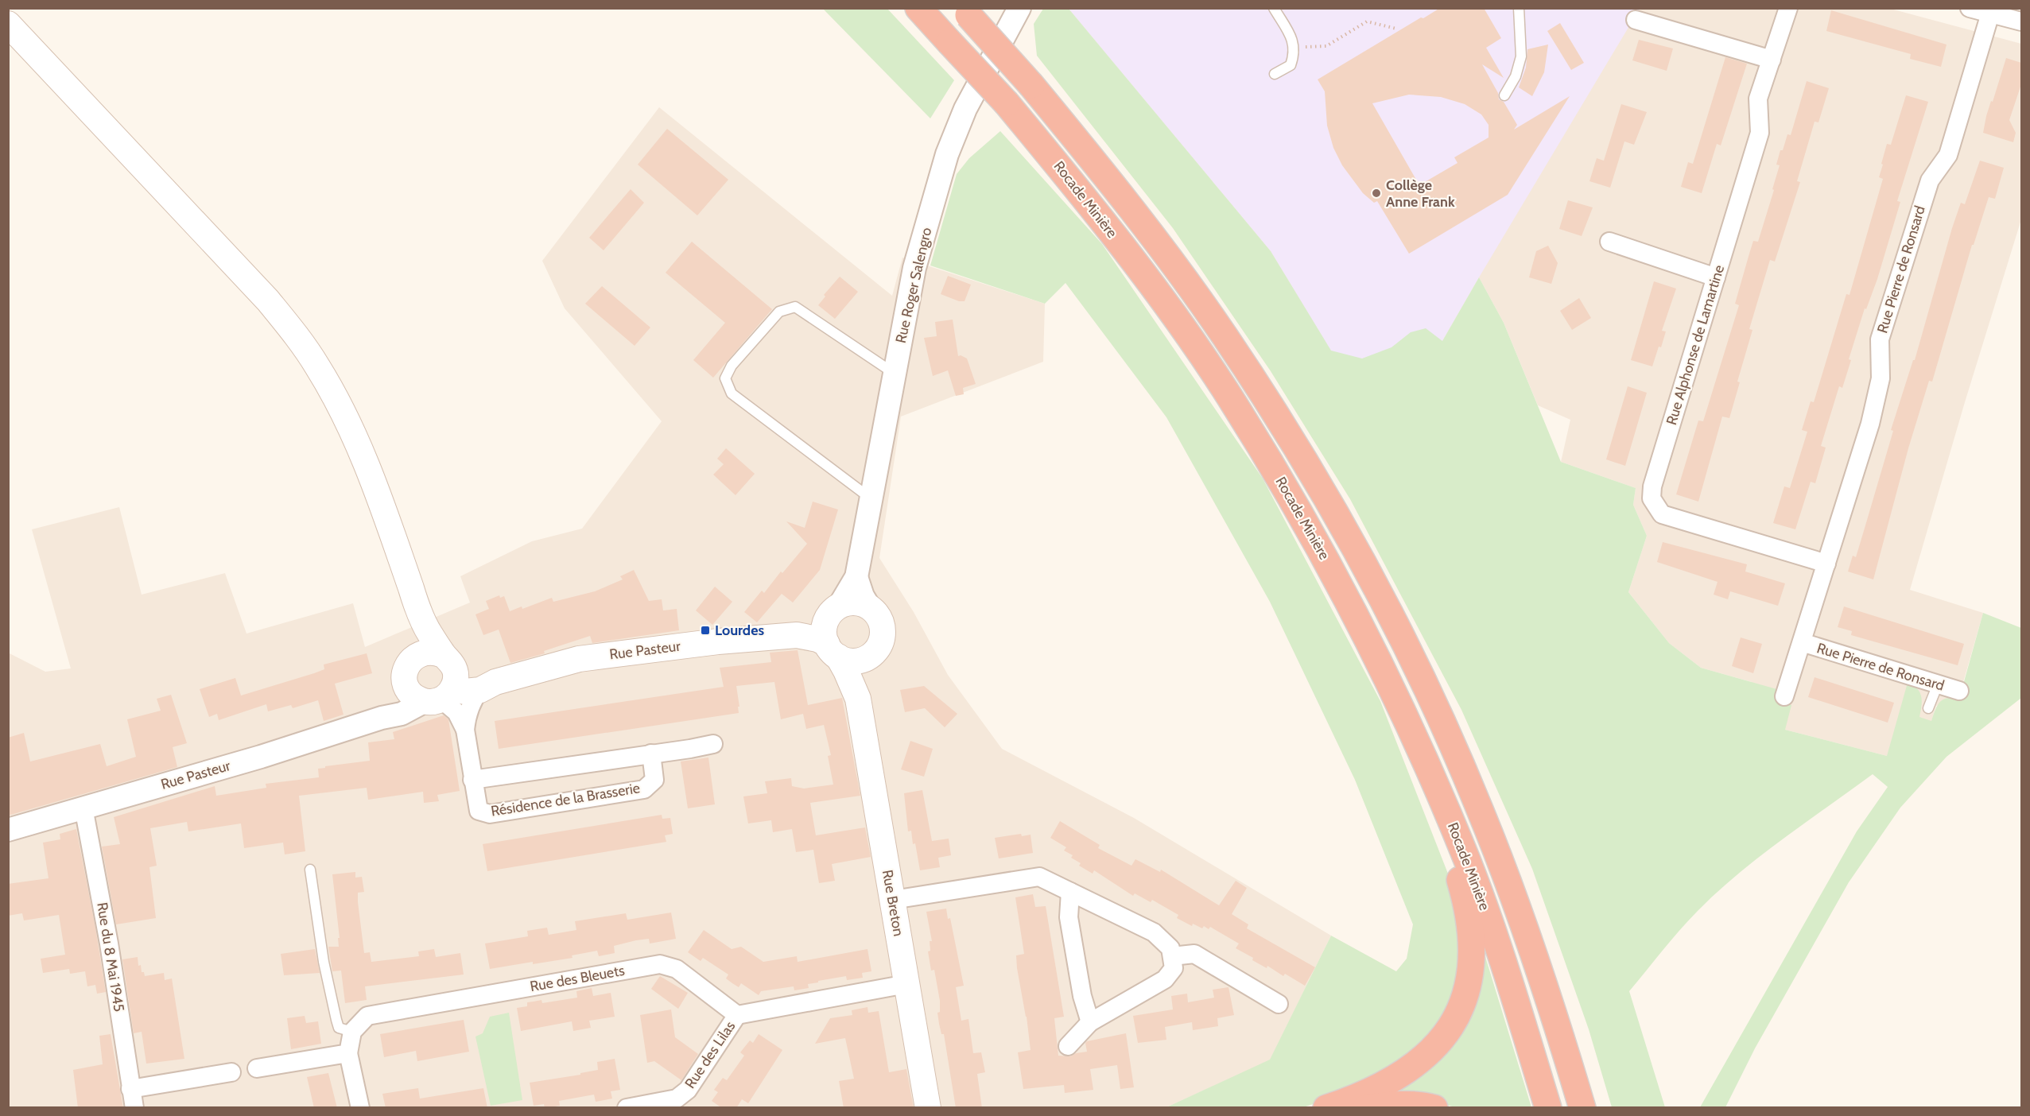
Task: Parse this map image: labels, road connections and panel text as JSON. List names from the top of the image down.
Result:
{
  "streets": {
    "highway": ["Rocade Minière"],
    "main road": ["Rue Pasteur", "Rue Breton"],
    "street": [
      "Rue Pierre de Ronsard",
      "Rue Roger Salengro",
      "Rue Alphonse de Lamartine",
      "Résidence de la Brasserie",
      "Rue du 8 Mai 1945",
      "Rue des Bleuets",
      "Rue des Lilas"
    ]
  },
  "crossings": [
    ["Rue Pierre de Ronsard", "Rue Alphonse de Lamartine"],
    ["Rue Roger Salengro", "Rue Pasteur"],
    ["Rue Roger Salengro", "Rue Breton"],
    ["Rue Pasteur", "Résidence de la Brasserie"],
    ["Rue Pasteur", "Rue Breton"],
    ["Rue Pasteur", "Rue du 8 Mai 1945"],
    ["Rue des Bleuets", "Rue des Lilas"]
  ],
  "places": {
    "other": ["Collège Anne Frank"],
    "transit": ["Lourdes"]
  }
}
